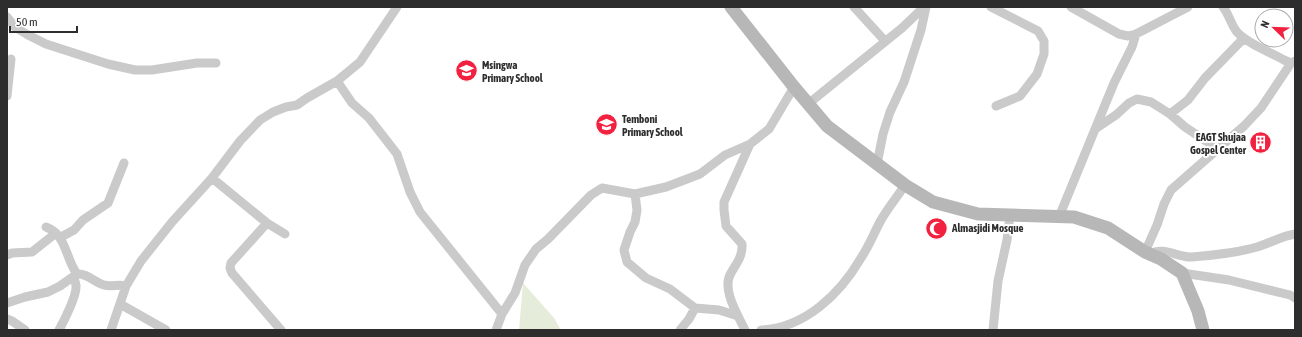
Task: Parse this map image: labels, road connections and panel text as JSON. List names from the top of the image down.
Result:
{
  "places": {
    "school or university": ["Msingwa Primary School", "Temboni Primary School"],
    "building": ["EAGT Shujaa Gospel Center"],
    "mosque": ["Almasjidi Mosque"]
  },
  "scale_bar": "50 m",
  "north": "top left"
}
